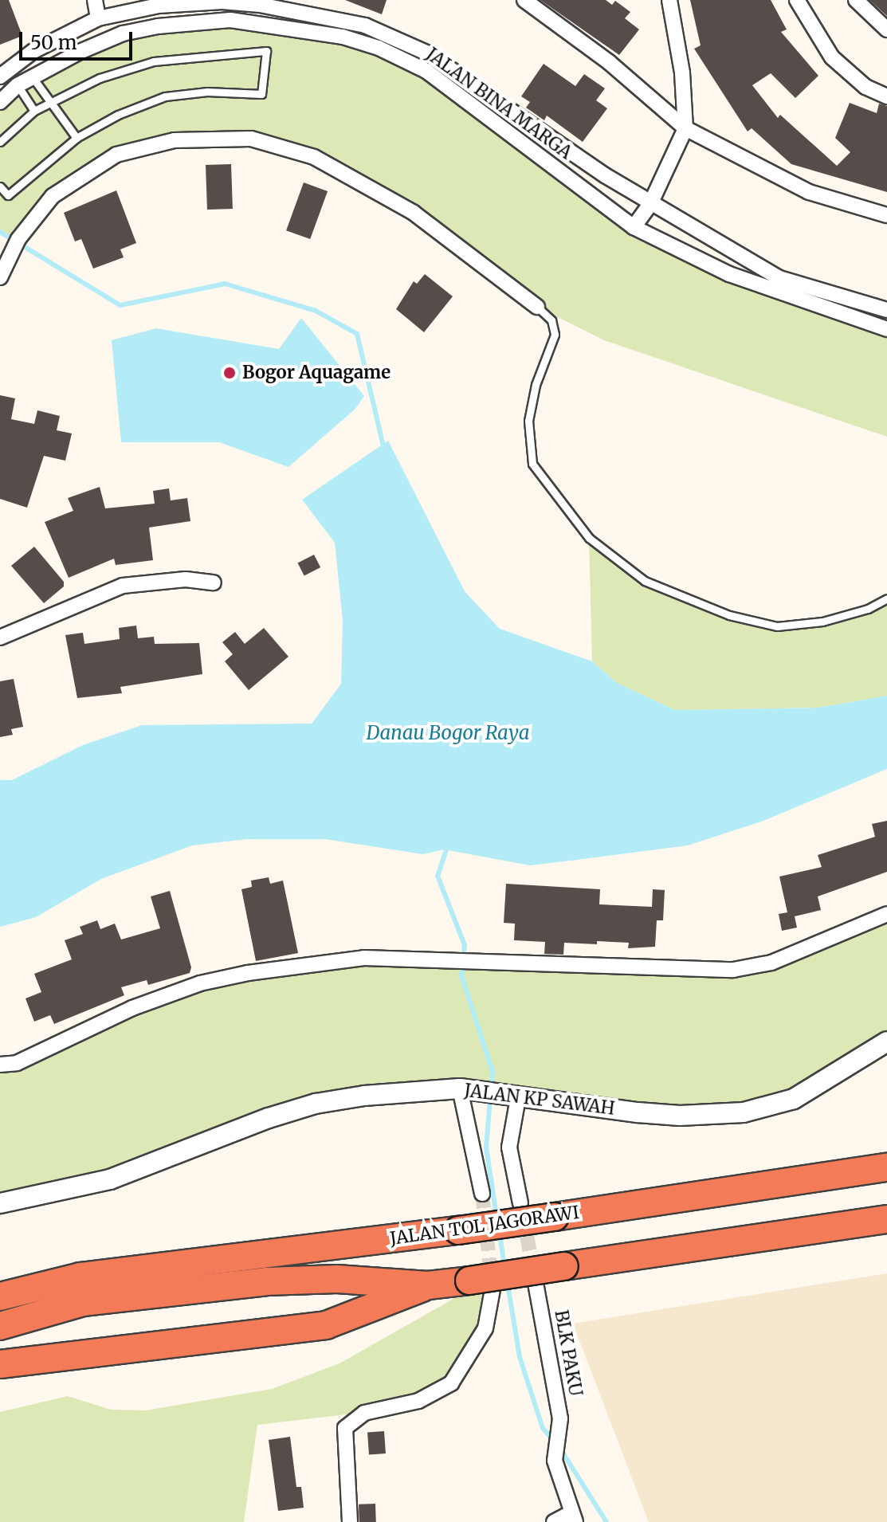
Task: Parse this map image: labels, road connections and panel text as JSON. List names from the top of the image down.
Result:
{
  "streets": {
    "highway": ["JALAN TOL JAGORAWI"],
    "street": ["JALAN BINA MARGA", "JALAN KP SAWAH", "BLK PAKU"]
  },
  "water": ["Danau Bogor Raya"],
  "places": ["Bogor Aquagame"],
  "scale_bar": "50 m"
}
